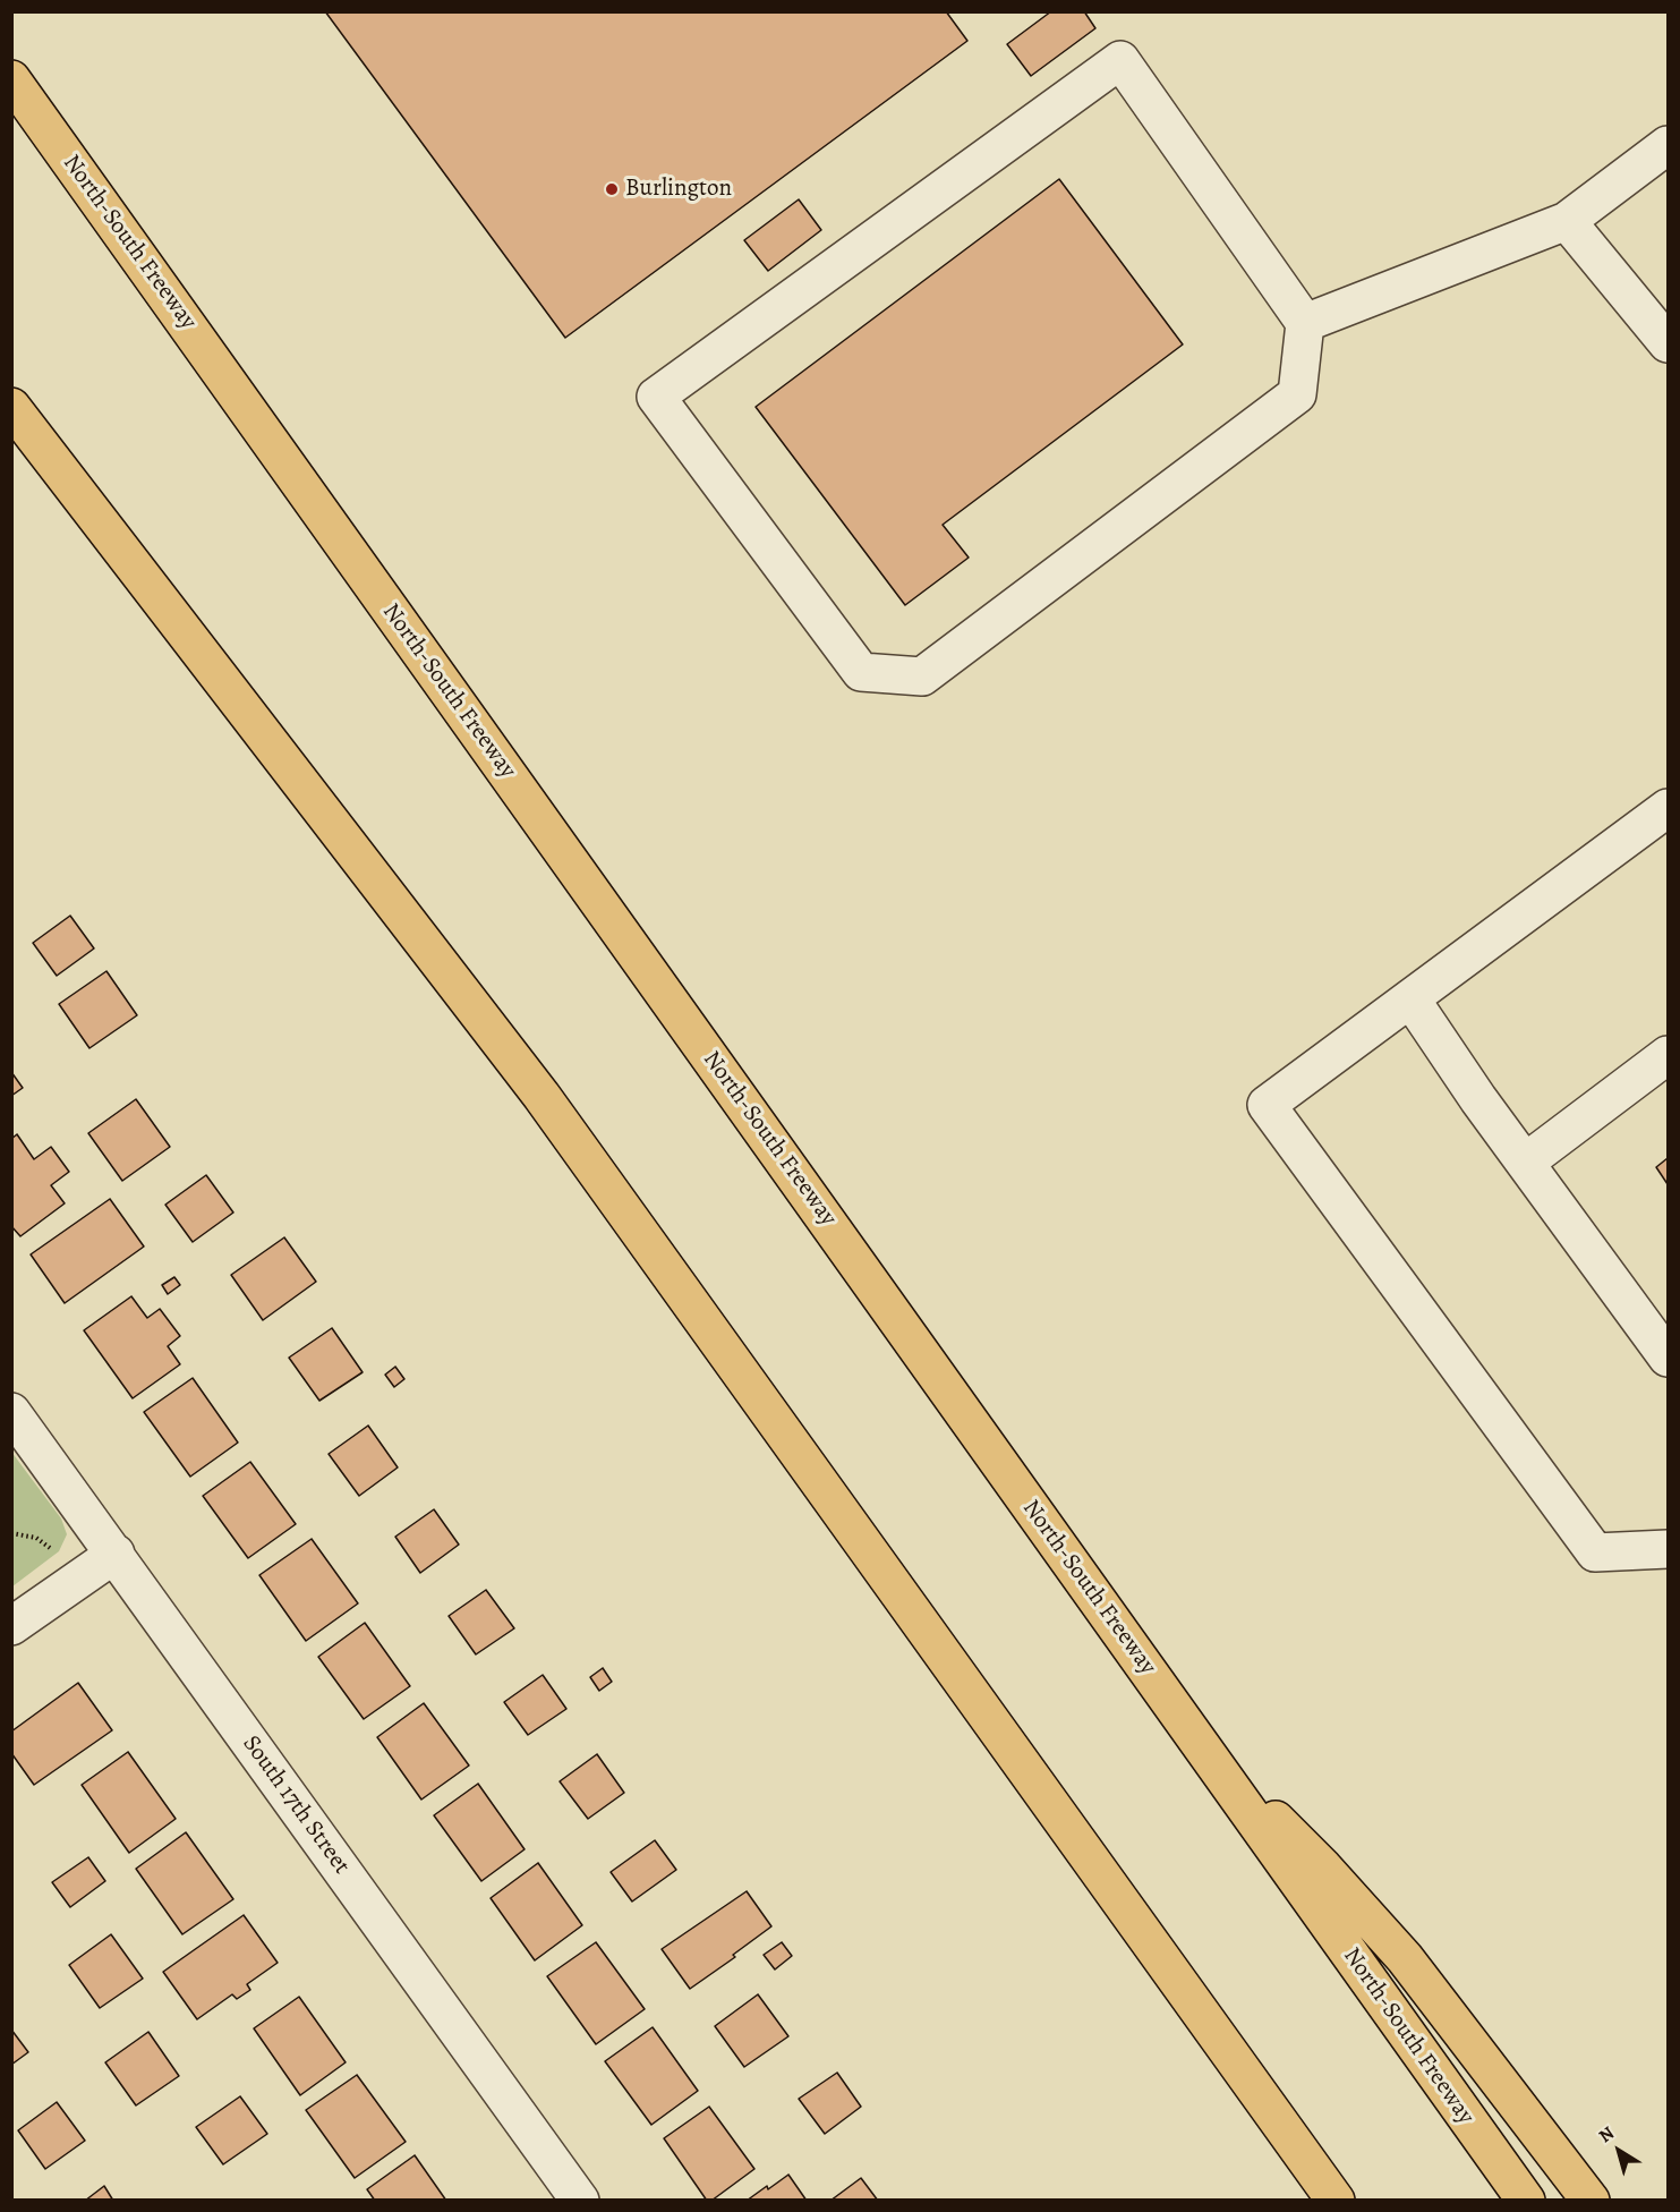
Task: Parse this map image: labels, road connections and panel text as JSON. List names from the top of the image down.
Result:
{
  "streets": {
    "highway": ["North-South Freeway"],
    "street": ["South 17th Street"]
  },
  "places": ["Burlington"],
  "north": "top left"
}
